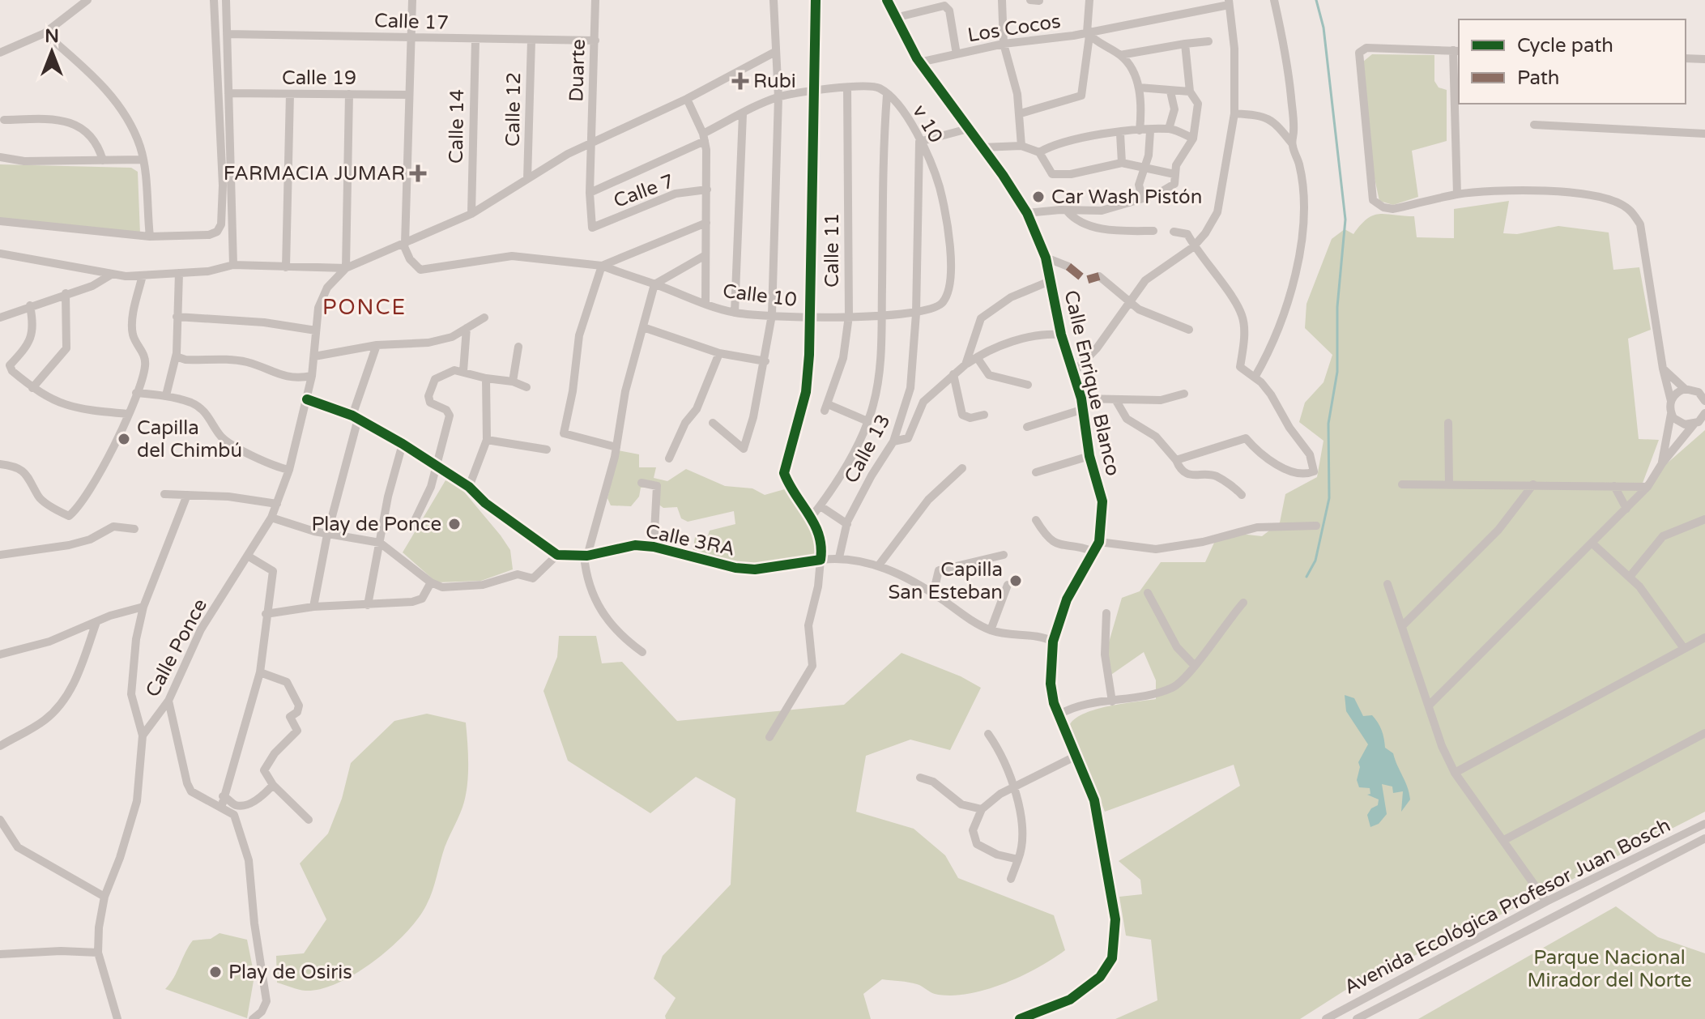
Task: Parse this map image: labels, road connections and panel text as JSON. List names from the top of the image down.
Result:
{
  "streets": {
    "street": [
      "Calle 17",
      "Los Cocos",
      "Duarte",
      "Calle 19",
      "Calle 12",
      "v 10",
      "Calle 14",
      "Calle 7",
      "Calle 11",
      "Calle 10",
      "Calle Enrique Blanco",
      "Calle 13",
      "Calle 3RA",
      "Calle Ponce",
      "Avenida Ecológica Profesor Juan Bosch"
    ]
  },
  "crossings": [
    ["Calle 17", "Duarte"],
    ["Calle 17", "Calle 12"],
    ["Calle 17", "Calle 14"],
    ["Los Cocos", "Calle Enrique Blanco"],
    ["Duarte", "v 10"],
    ["Duarte", "Calle 7"],
    ["v 10", "Calle 11"],
    ["v 10", "Calle 10"],
    ["v 10", "Calle 13"],
    ["Calle 11", "Calle 10"],
    ["Calle 13", "Calle 3RA"]
  ],
  "districts": ["PONCE"],
  "parks": ["Parque Nacional Mirador del Norte"],
  "places": {
    "health": ["Rubi", "FARMACIA JUMAR"],
    "other": [
      "Car Wash Pistón",
      "Capilla del Chimbú",
      "Play de Ponce",
      "Capilla San Esteban",
      "Play de Osiris"
    ]
  },
  "legend": ["Cycle path", "Path"],
  "north": "top"
}
